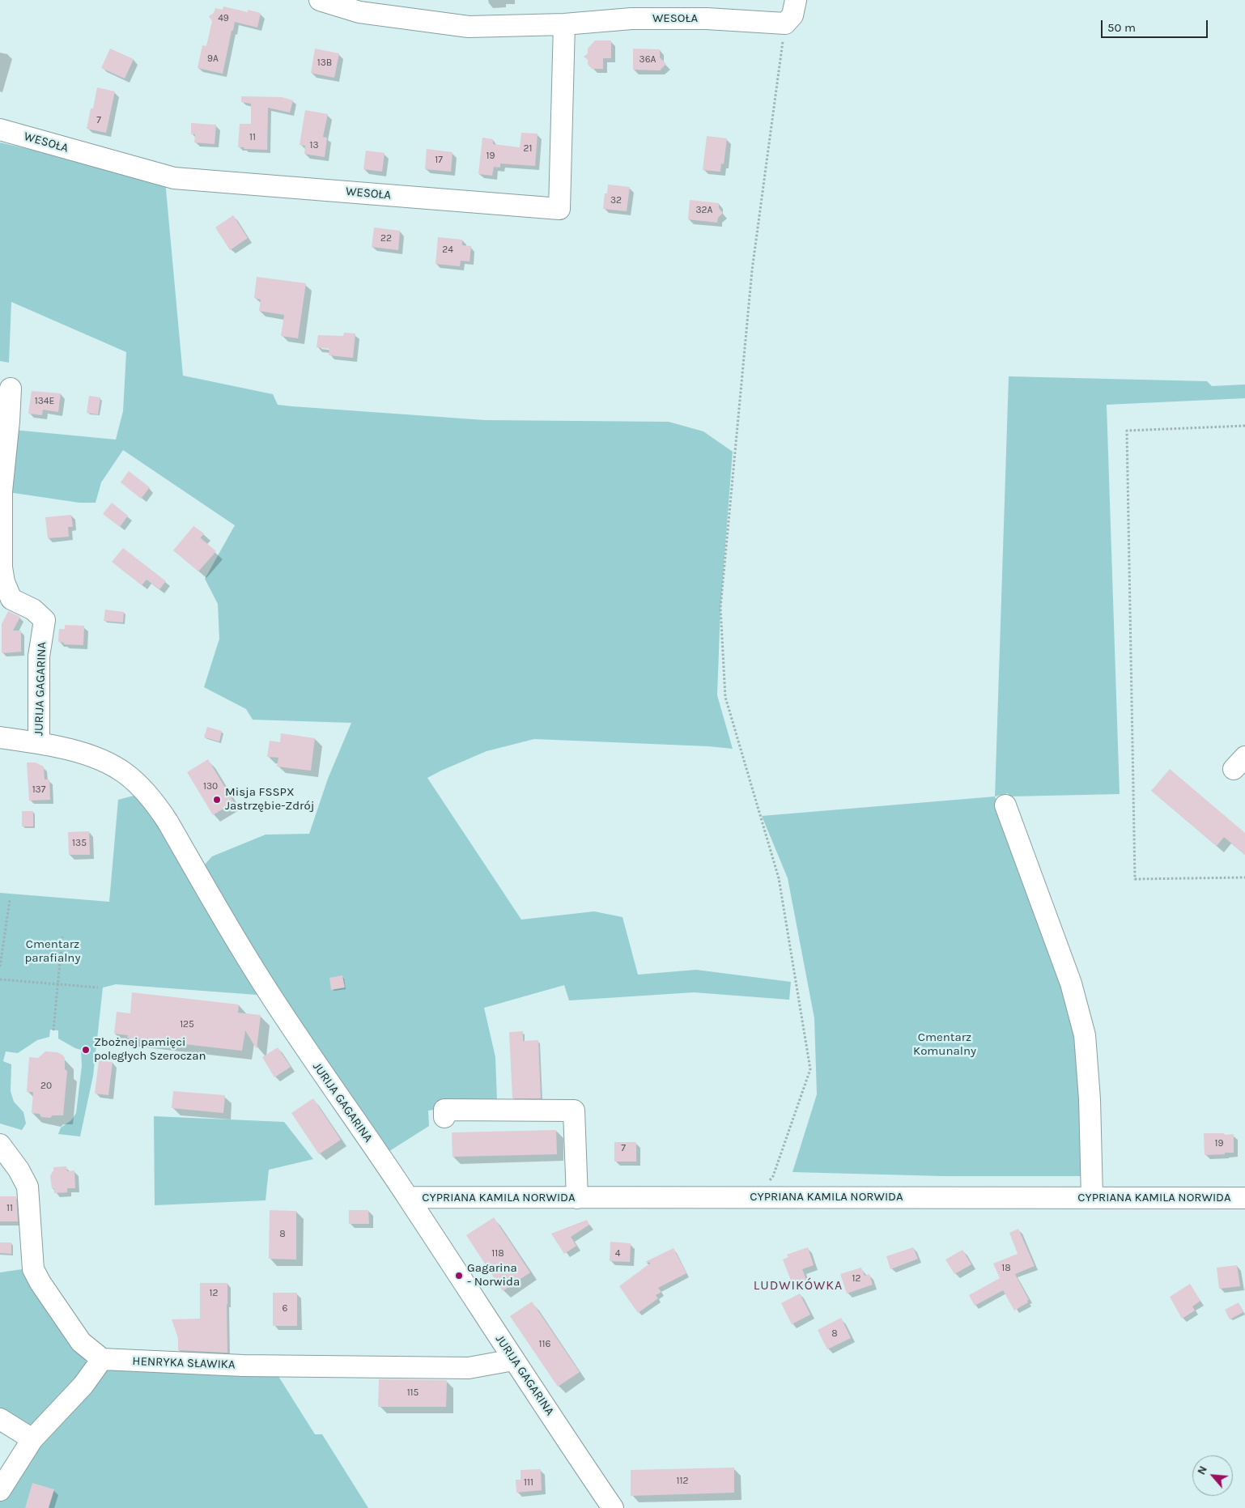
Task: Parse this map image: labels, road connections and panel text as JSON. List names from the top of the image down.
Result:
{
  "streets": {
    "street": [
      "WESOŁA",
      "JURIJA GAGARINA",
      "CYPRIANA KAMILA NORWIDA",
      "HENRYKA SŁAWIKA"
    ]
  },
  "crossings": [
    ["JURIJA GAGARINA", "CYPRIANA KAMILA NORWIDA"],
    ["JURIJA GAGARINA", "HENRYKA SŁAWIKA"]
  ],
  "districts": ["LUDWIKÓWKA"],
  "parks": ["Cmentarz parafialny", "Cmentarz Komunalny"],
  "places": ["Misja FSSPX Jastrzębie-Zdrój", "Zbożnej pamięci poległych Szeroczan", "Gagarina - Norwida"],
  "house_numbers": [
    "49",
    "9A",
    "36A",
    "13B",
    "7",
    "11",
    "13",
    "21",
    "19",
    "17",
    "32",
    "32A",
    "22",
    "24",
    "134E",
    "130",
    "137",
    "135",
    "125",
    "20",
    "19",
    "7",
    "11",
    "8",
    "118",
    "4",
    "18",
    "12",
    "12",
    "6",
    "8",
    "116",
    "115",
    "112",
    "111"
  ],
  "scale_bar": "50 m",
  "north": "top left"
}
